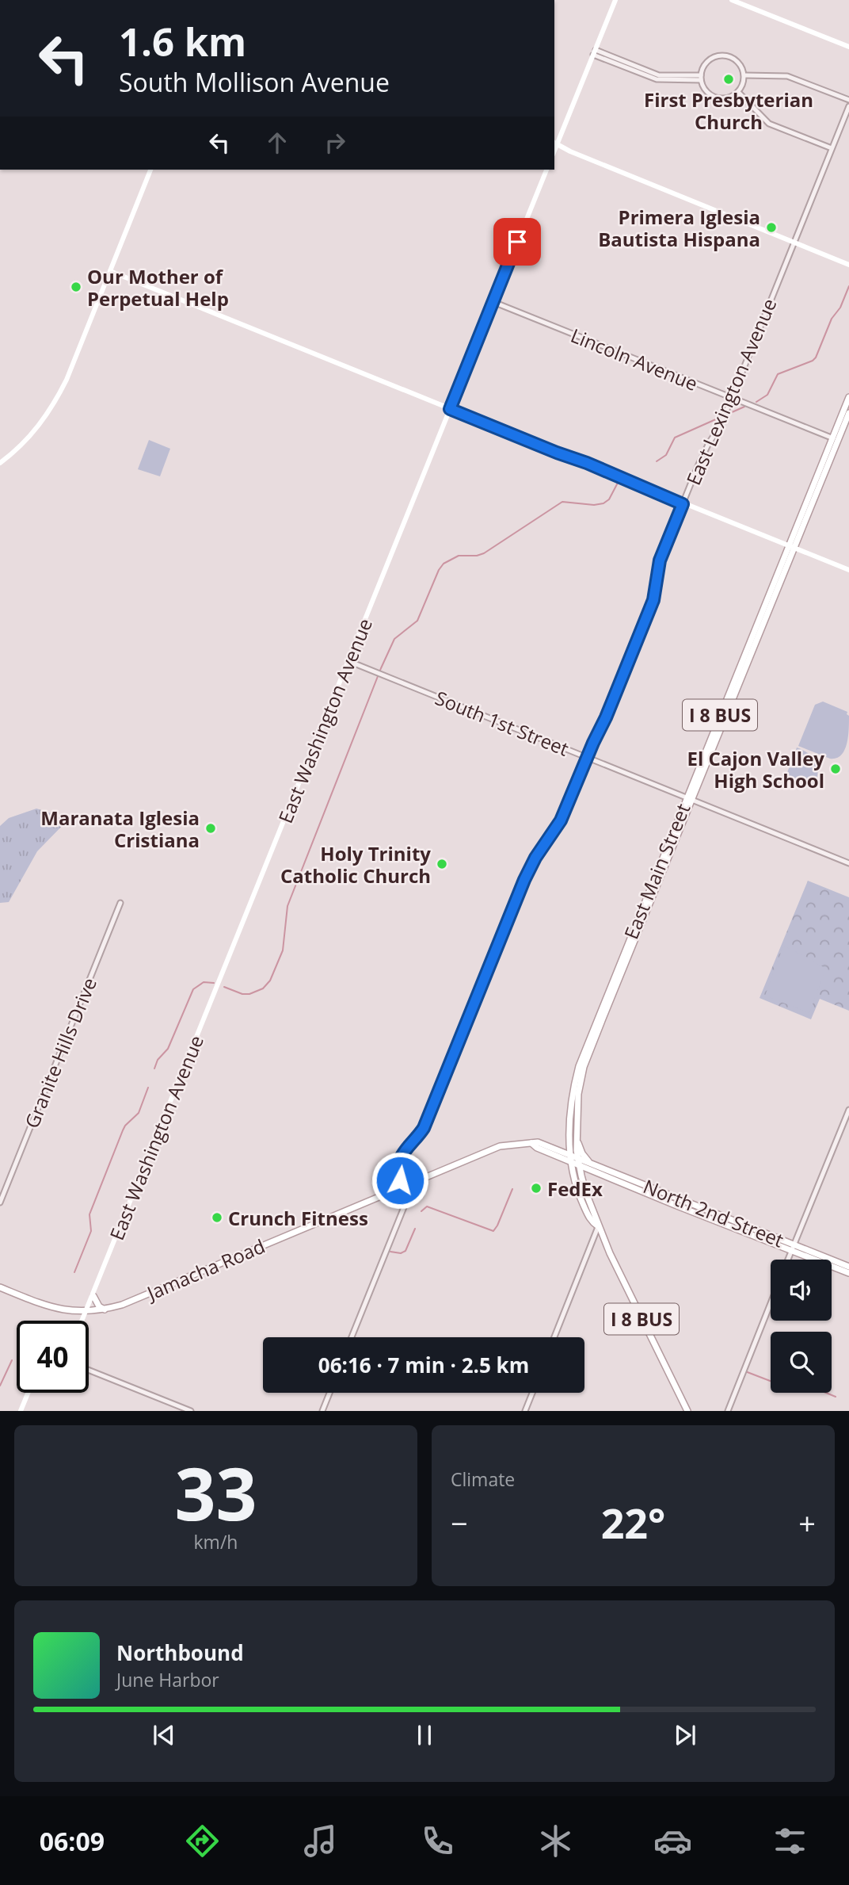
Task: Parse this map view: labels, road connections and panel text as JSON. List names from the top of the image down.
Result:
{
  "streets": {
    "main road": [
      "I 8 BUS",
      "East Washington Avenue",
      "East Main Street",
      "North 2nd Street",
      "Jamacha Road"
    ],
    "street": [
      "Lincoln Avenue",
      "East Lexington Avenue",
      "South 1st Street",
      "Granite Hills Drive"
    ]
  },
  "crossings": [
    ["Lincoln Avenue", "East Lexington Avenue"],
    ["Lincoln Avenue", "East Washington Avenue"],
    ["Lincoln Avenue", "East Main Street"],
    ["East Lexington Avenue", "South 1st Street"],
    ["East Lexington Avenue", "Jamacha Road"],
    ["East Washington Avenue", "South 1st Street"],
    ["East Washington Avenue", "Jamacha Road"],
    ["South 1st Street", "East Main Street"],
    ["East Main Street", "North 2nd Street"],
    ["East Main Street", "Jamacha Road"],
    ["North 2nd Street", "Jamacha Road"]
  ],
  "places": [
    "First Presbyterian Church",
    "Primera Iglesia Bautista Hispana",
    "Our Mother of Perpetual Help",
    "El Cajon Valley High School",
    "Maranata Iglesia Cristiana",
    "Holy Trinity Catholic Church",
    "FedEx",
    "Crunch Fitness"
  ],
  "page": {
    "turn": ["1.6 km", "South Mollison Avenue"],
    "limit": "40",
    "trip": "06:16 · 7 min · 2.5 km",
    "tile": [
      ["33", "km/h"],
      "Climate"
    ],
    "heat": ["−", "22°", "+"],
    "song": ["Northbound", "June Harbor"],
    "tabs": "06:09"
  }
}
